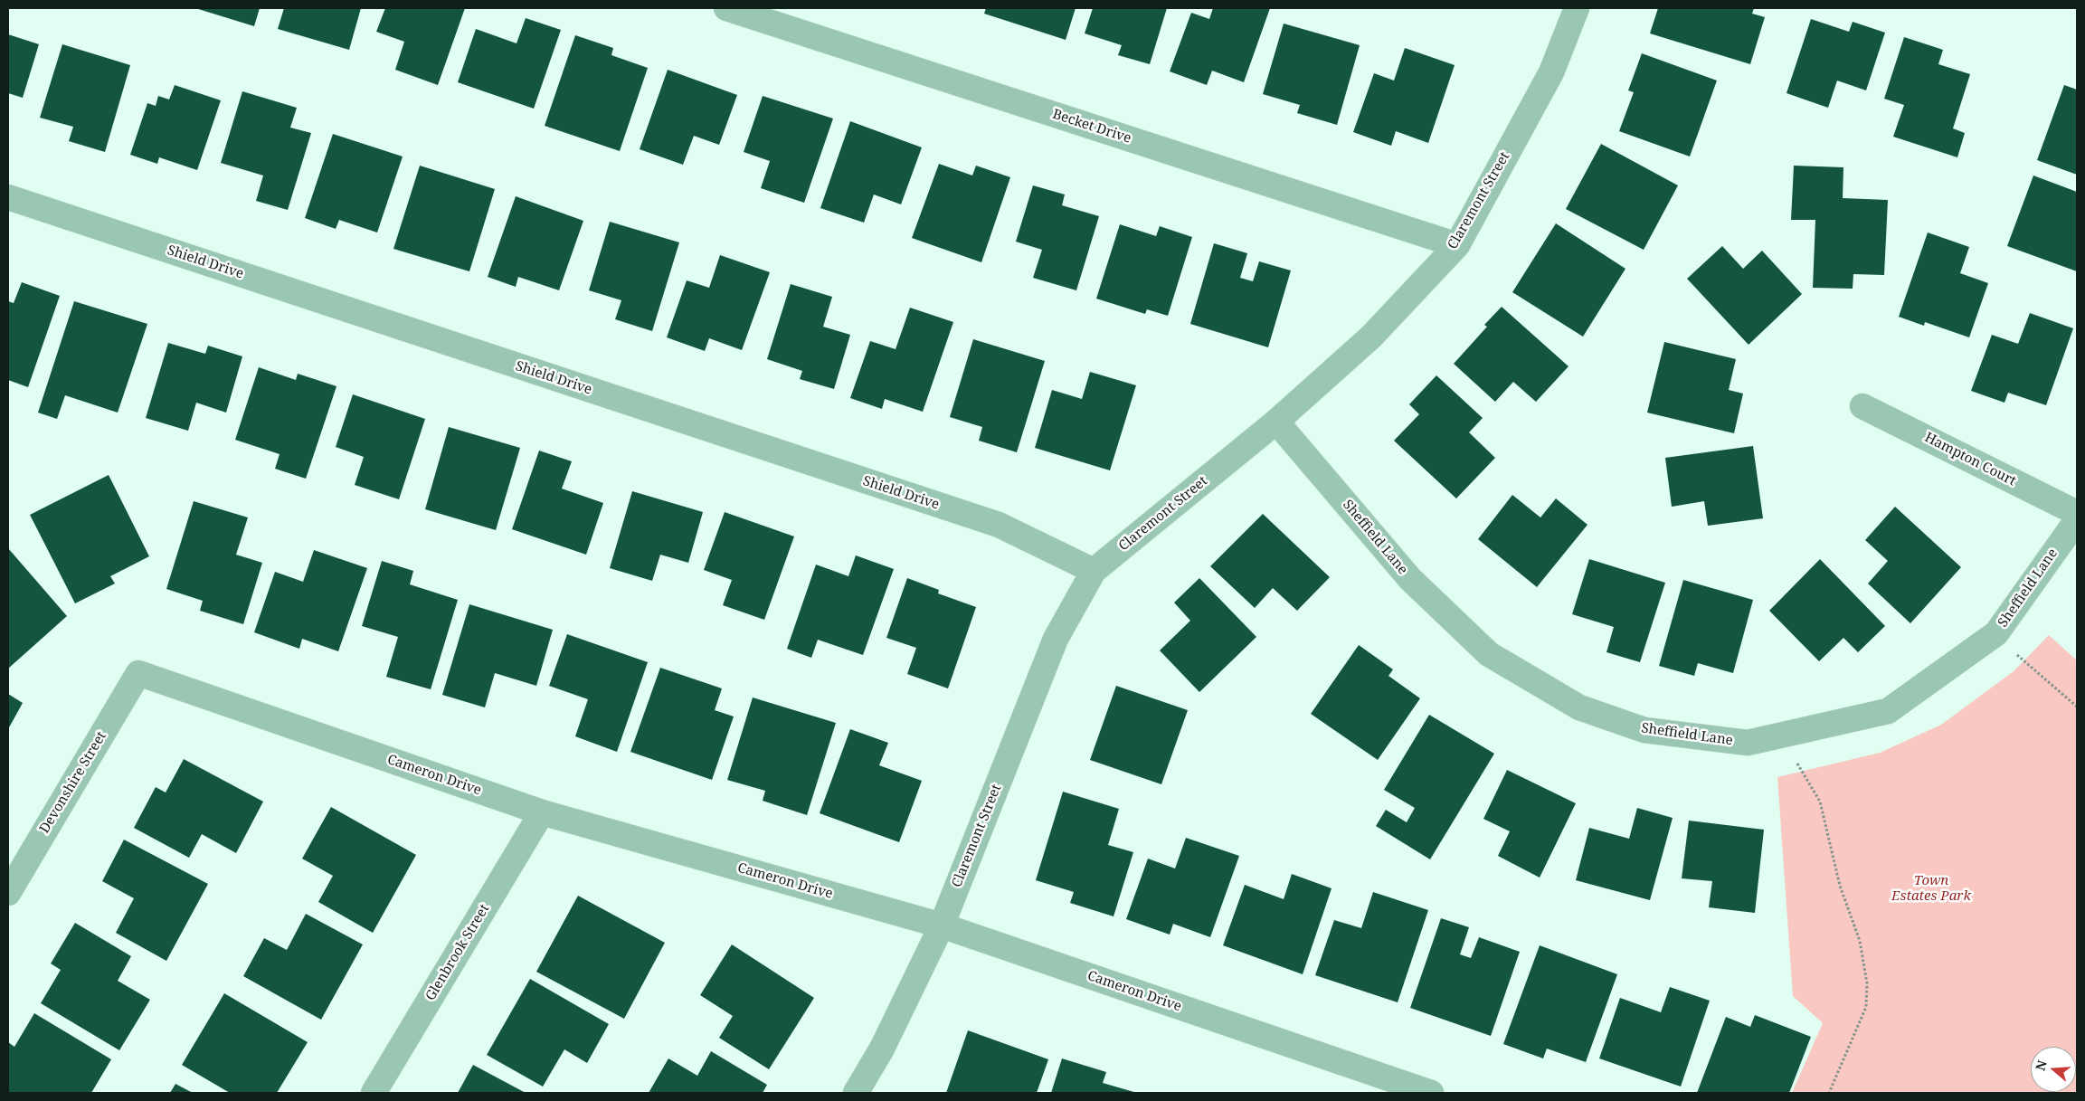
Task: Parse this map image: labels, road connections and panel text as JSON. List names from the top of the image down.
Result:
{
  "streets": {
    "street": [
      "Becket Drive",
      "Claremont Street",
      "Shield Drive",
      "Hampton Court",
      "Sheffield Lane",
      "Cameron Drive",
      "Devonshire Street",
      "Glenbrook Street"
    ]
  },
  "crossings": [
    ["Becket Drive", "Claremont Street"],
    ["Claremont Street", "Shield Drive"],
    ["Claremont Street", "Sheffield Lane"],
    ["Claremont Street", "Cameron Drive"],
    ["Cameron Drive", "Devonshire Street"],
    ["Cameron Drive", "Glenbrook Street"]
  ],
  "parks": ["Town Estates Park"],
  "north": "left"
}
